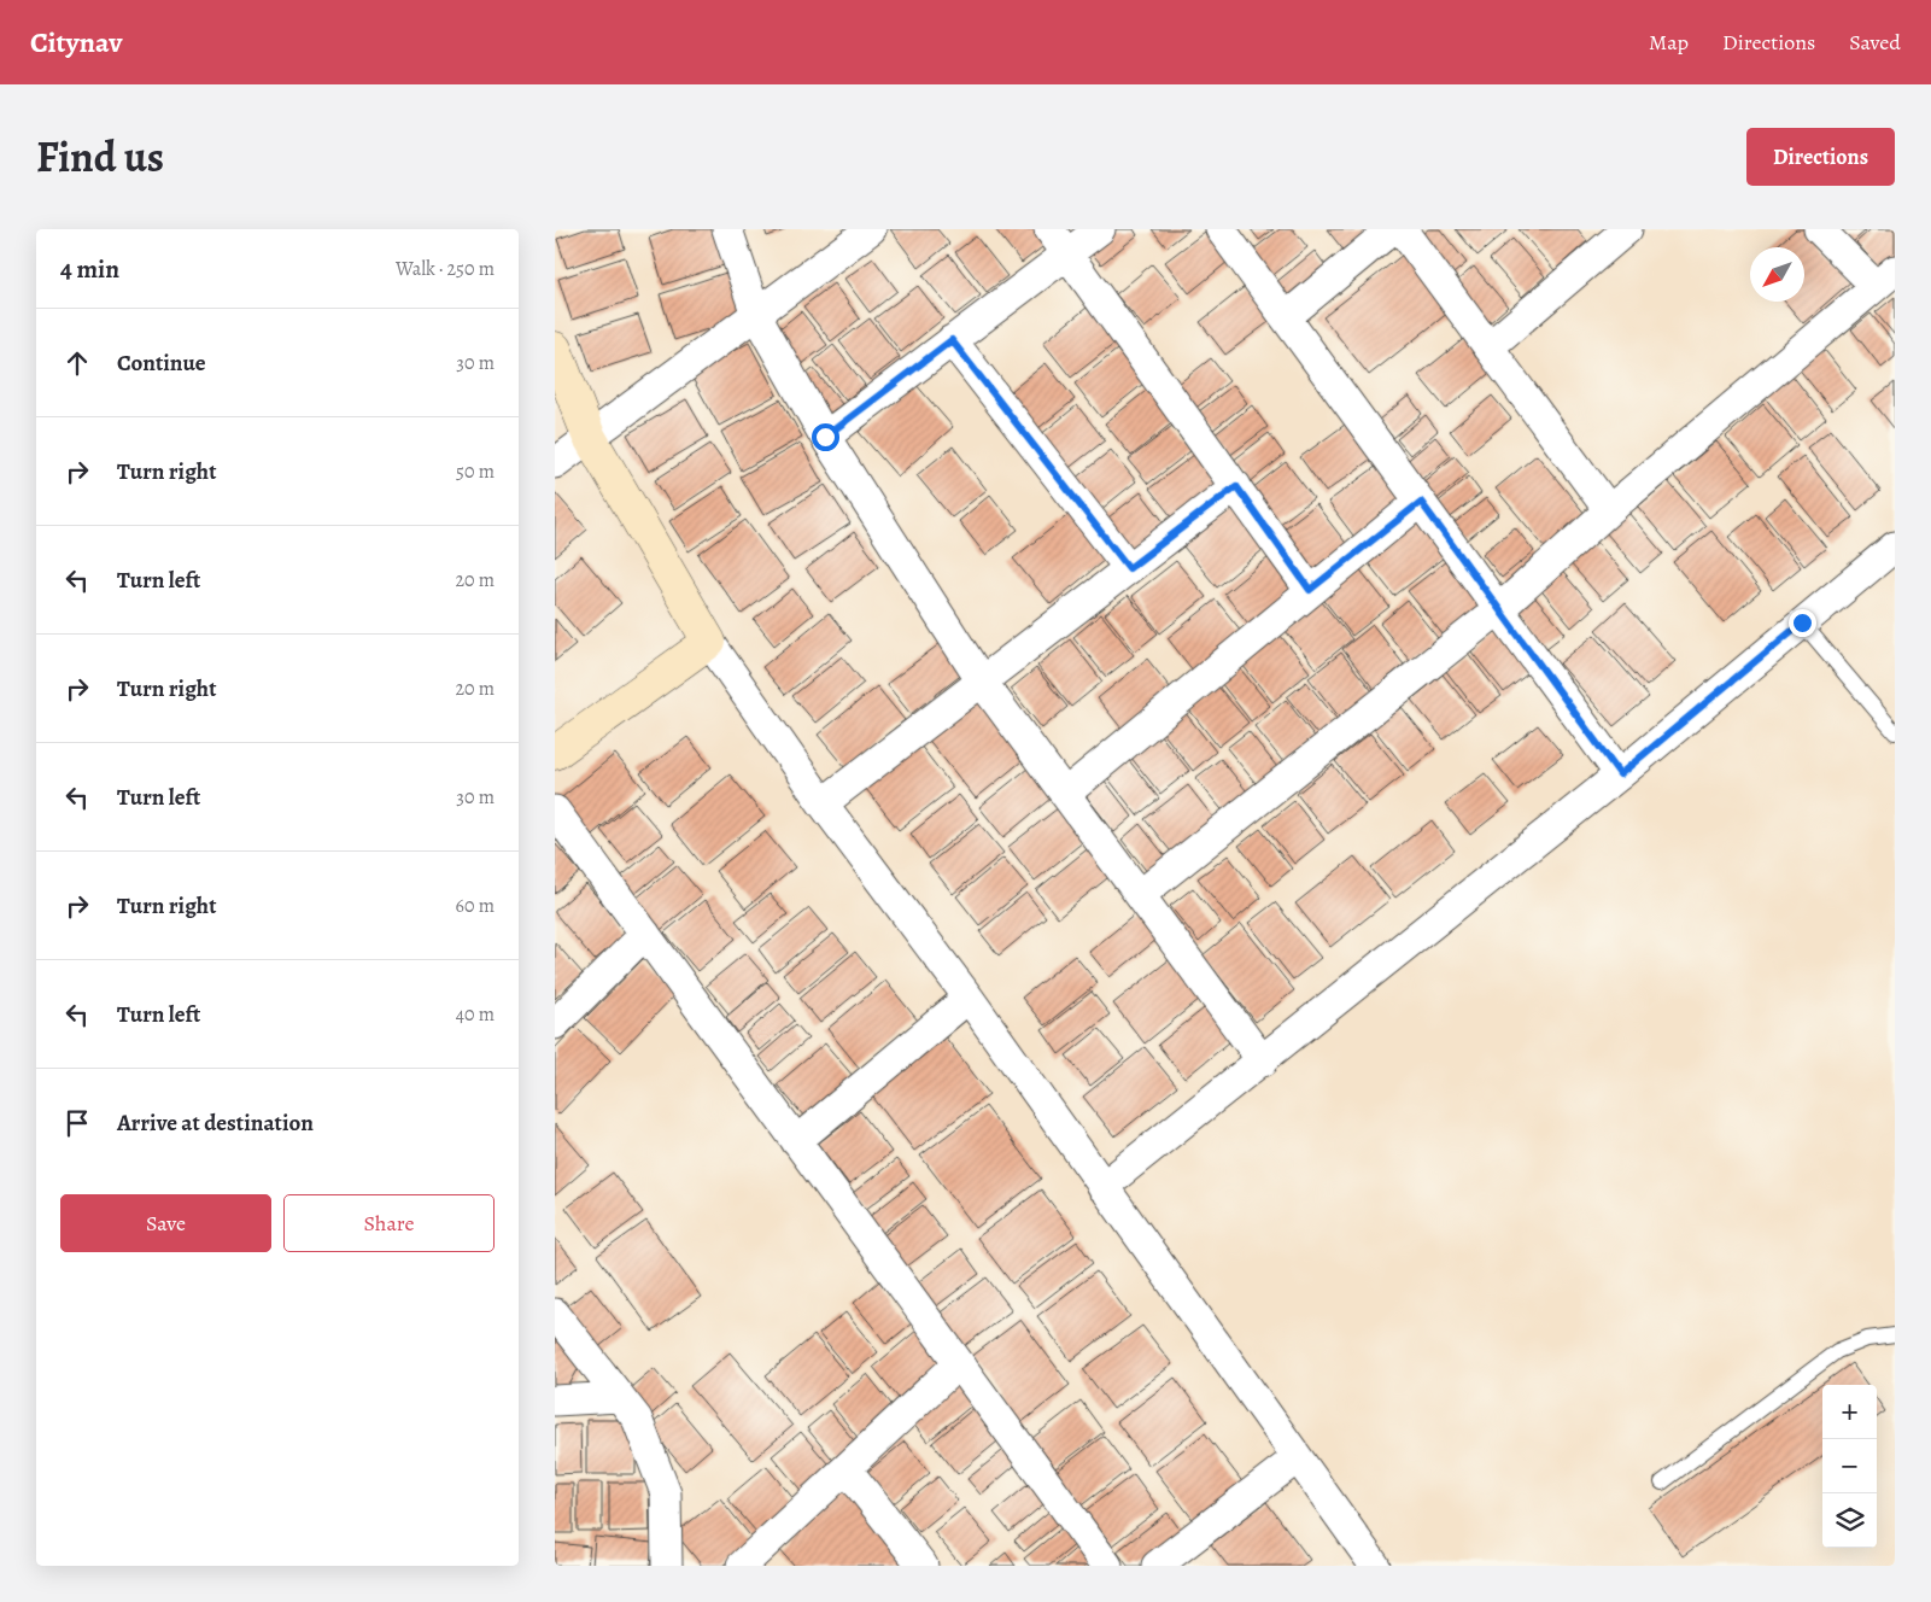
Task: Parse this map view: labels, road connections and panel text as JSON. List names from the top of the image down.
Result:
{
  "north": "bottom left",
  "page": {
    "header": "Citynav",
    "nav": ["Map", "Directions", "Saved"],
    "title": "Find us",
    "buttons": [
      "Directions",
      ["Save", "Share"]
    ],
    "heading": ["4 min", "Walk · 250 m"],
    "list": [
      ["Continue", "30 m"],
      ["Turn right", "50 m"],
      ["Turn left", "20 m"],
      ["Turn right", "20 m"],
      ["Turn left", "30 m"],
      ["Turn right", "60 m"],
      ["Turn left", "40 m"],
      "Arrive at destination"
    ],
    "map_buttons": ["+", "−"]
  }
}
